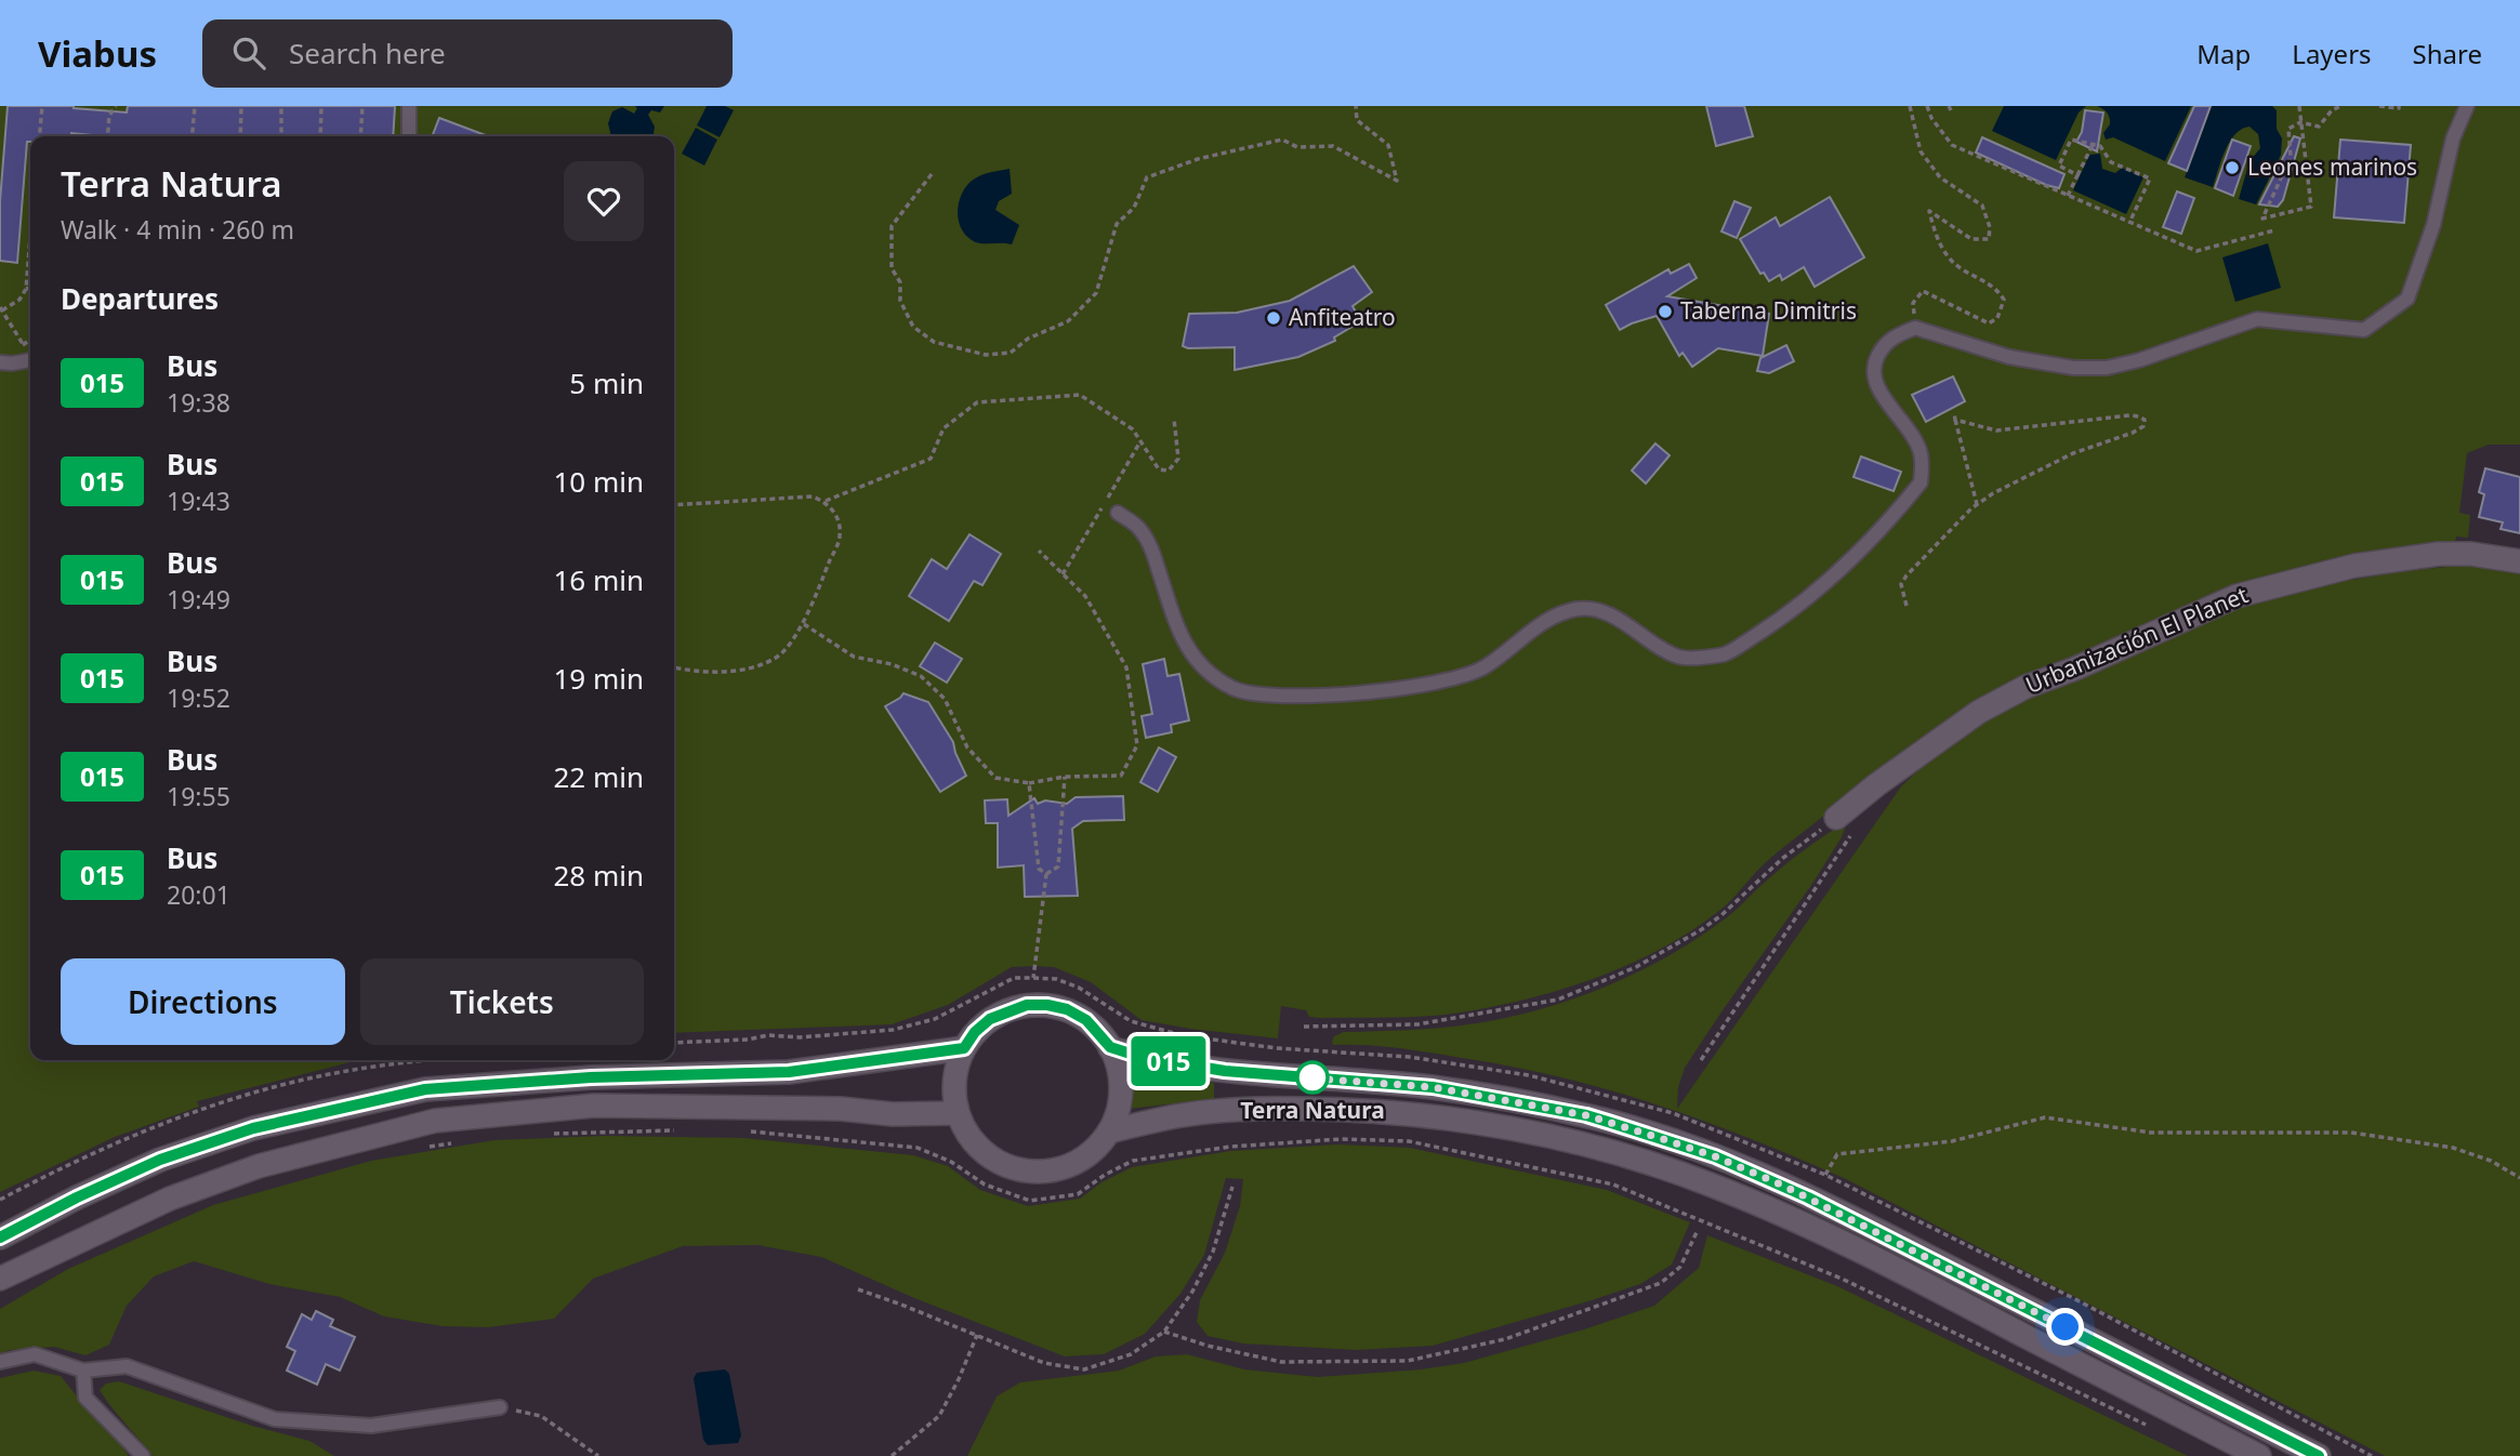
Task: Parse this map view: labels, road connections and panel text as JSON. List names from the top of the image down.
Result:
{
  "streets": {
    "main road": ["Urbanización El Planet"]
  },
  "places": [
    "Leones marinos",
    "Taberna Dimitris",
    "Anfiteatro",
    "Terra Natura"
  ],
  "lines": ["bus line 015"],
  "page": {
    "header": "Viabus",
    "search": "Search here",
    "nav": ["Map", "Layers", "Share"],
    "on_map": "015",
    "heading": [
      ["Terra Natura", "Walk · 4 min · 260 m"],
      "Departures"
    ],
    "list": [
      {
        "mark": "015",
        "name": "Bus",
        "note": "19:38",
        "value": "5 min"
      },
      {
        "mark": "015",
        "name": "Bus",
        "note": "19:43",
        "value": "10 min"
      },
      {
        "mark": "015",
        "name": "Bus",
        "note": "19:49",
        "value": "16 min"
      },
      {
        "mark": "015",
        "name": "Bus",
        "note": "19:52",
        "value": "19 min"
      },
      {
        "mark": "015",
        "name": "Bus",
        "note": "19:55",
        "value": "22 min"
      },
      {
        "mark": "015",
        "name": "Bus",
        "note": "20:01",
        "value": "28 min"
      }
    ],
    "buttons": ["Directions", "Tickets"]
  }
}
